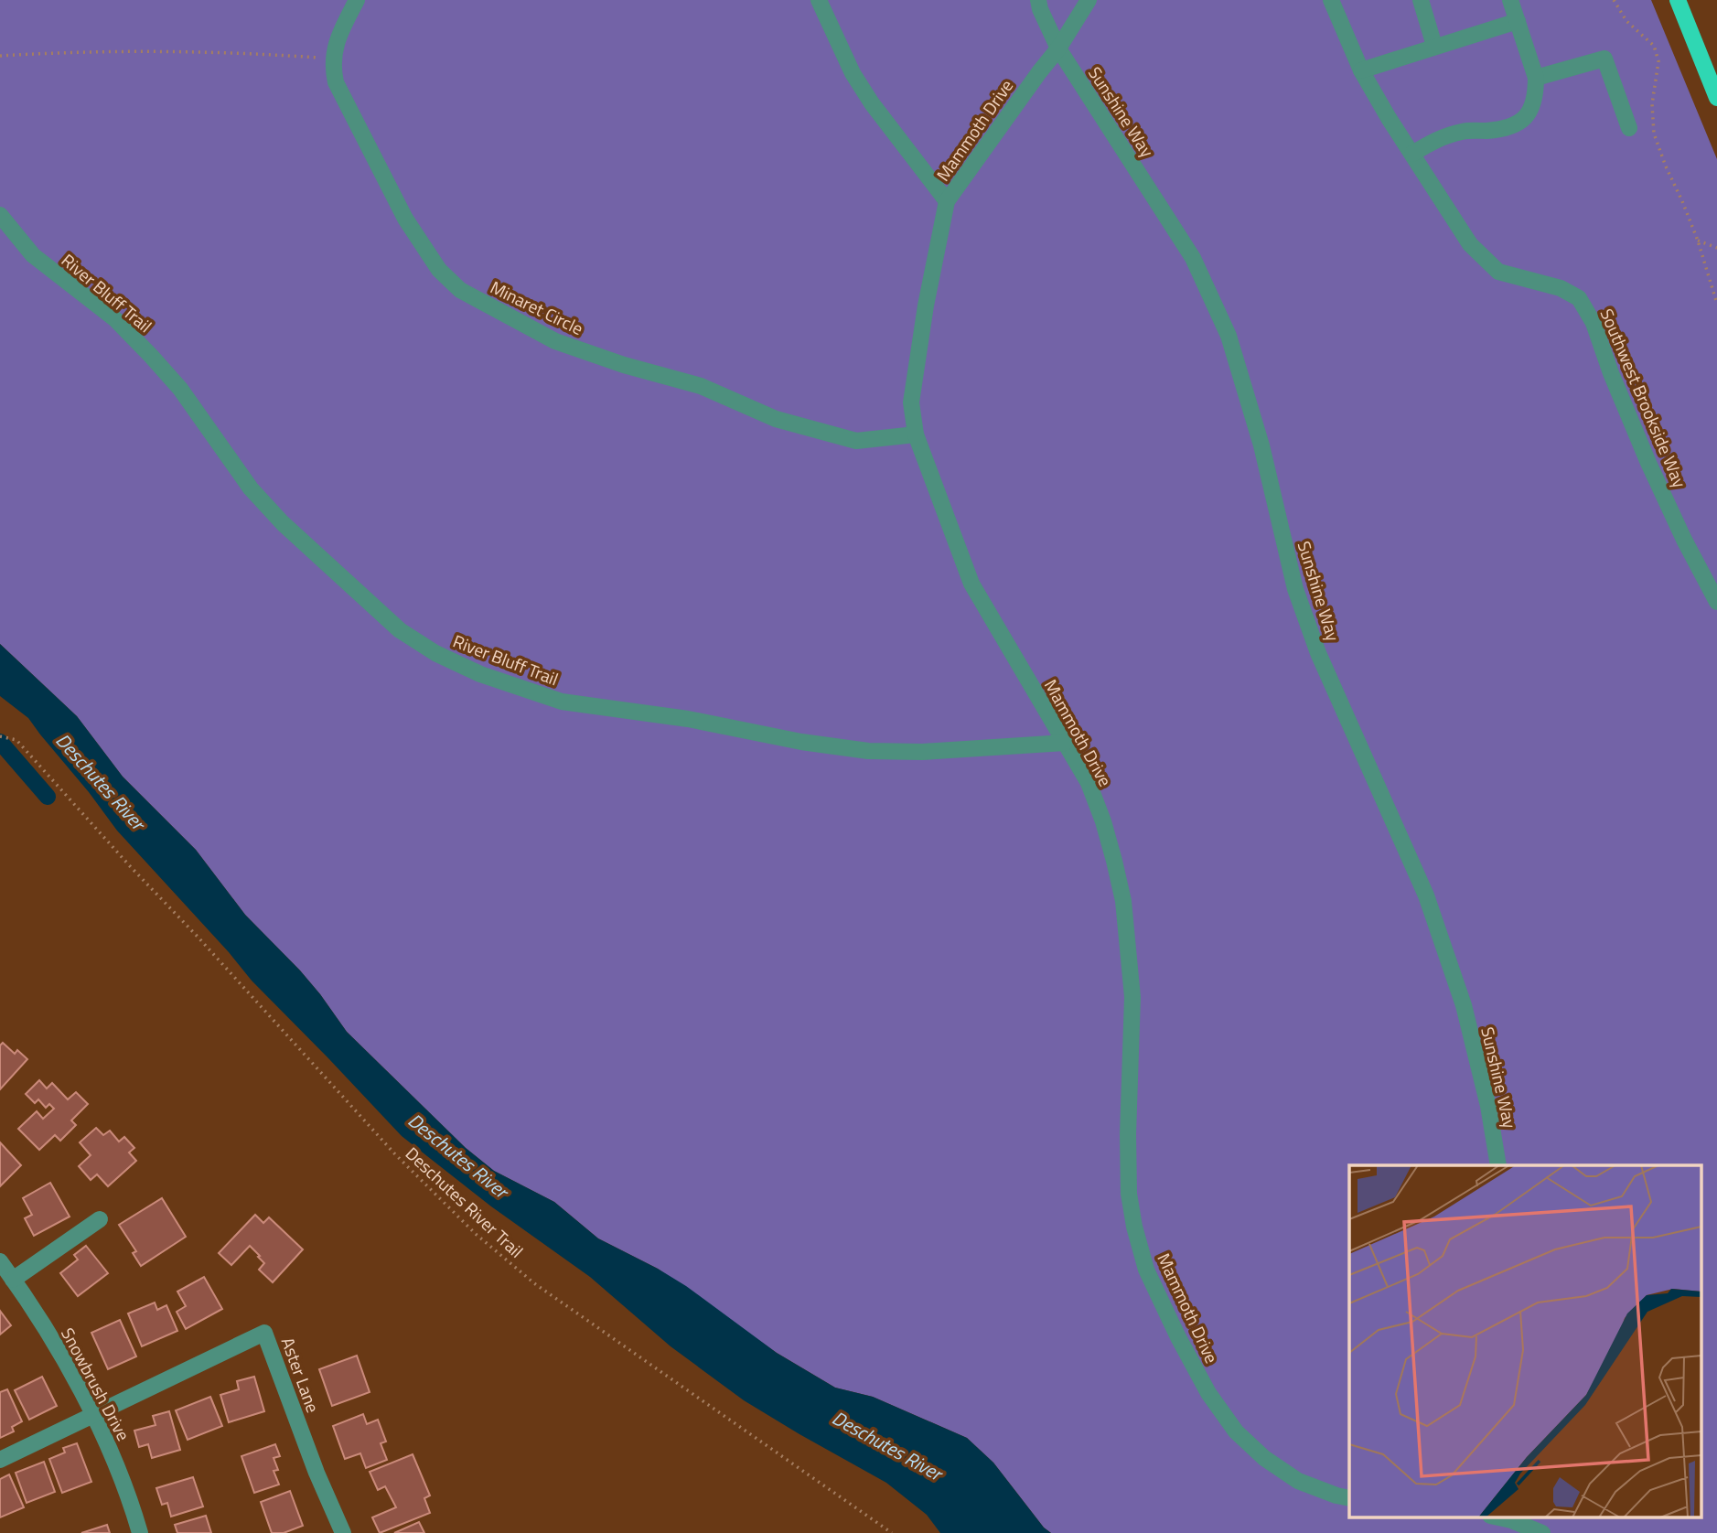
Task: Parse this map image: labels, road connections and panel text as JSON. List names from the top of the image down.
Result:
{
  "streets": {
    "street": [
      "Sunshine Way",
      "Mammoth Drive",
      "River Bluff Trail",
      "Minaret Circle",
      "Southwest Brookside Way",
      "Aster Lane",
      "Snowbrush Drive"
    ],
    "path": ["Deschutes River Trail"]
  },
  "crossings": [
    ["Sunshine Way", "Mammoth Drive"],
    ["Mammoth Drive", "River Bluff Trail"],
    ["Mammoth Drive", "Minaret Circle"],
    ["Aster Lane", "Snowbrush Drive"]
  ],
  "water": ["Deschutes River"]
}
